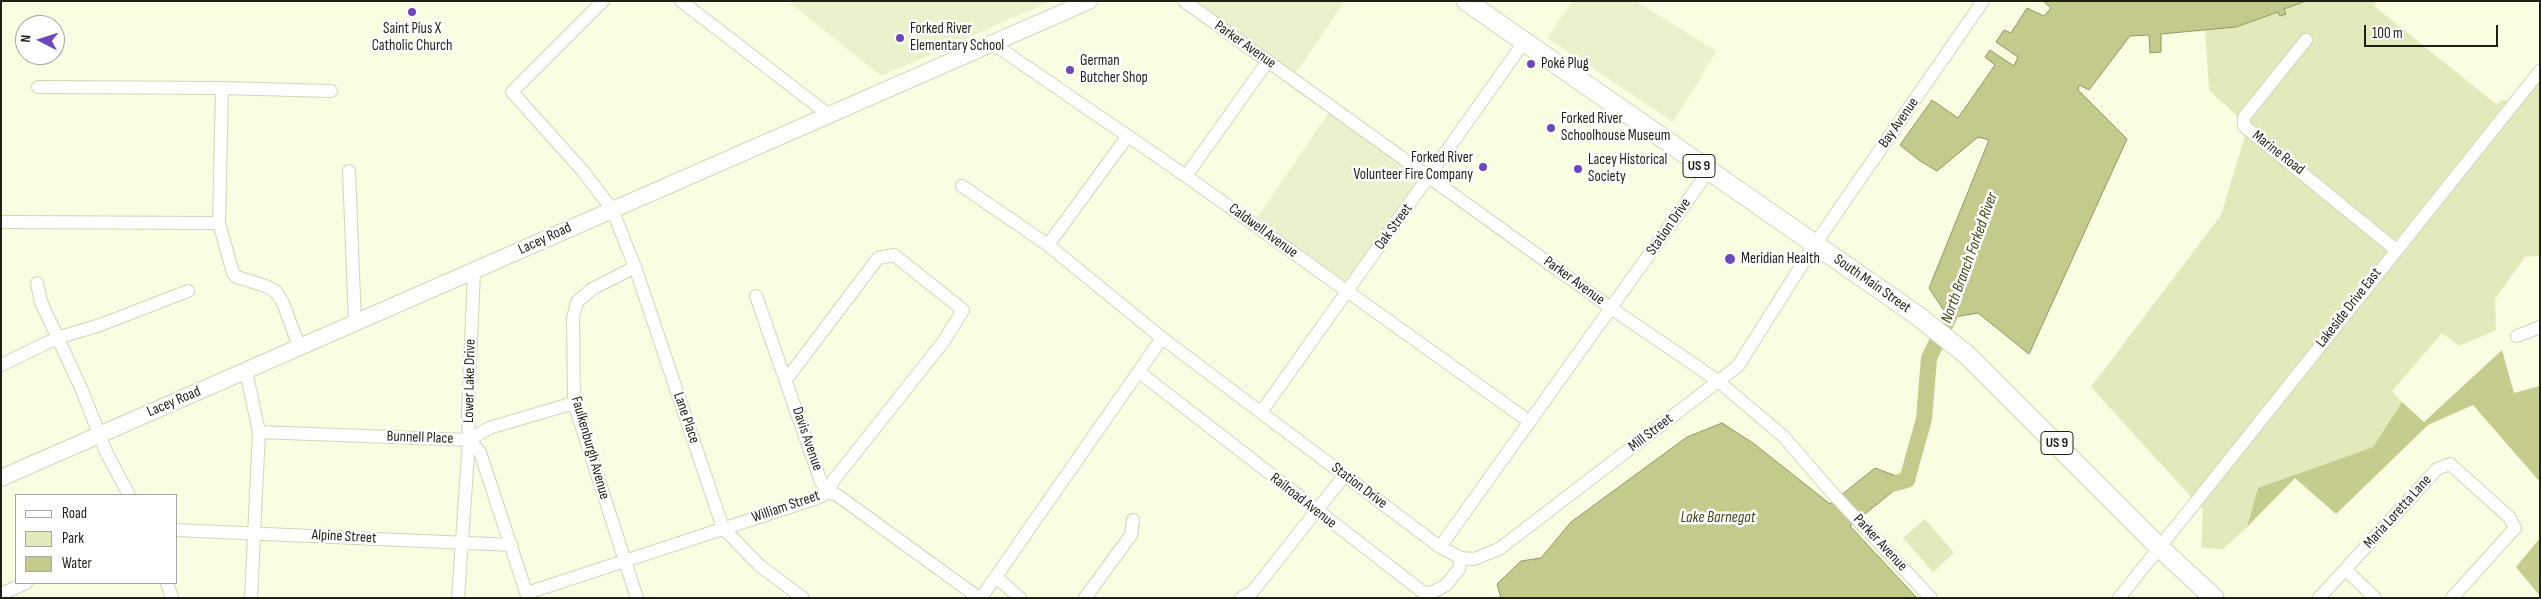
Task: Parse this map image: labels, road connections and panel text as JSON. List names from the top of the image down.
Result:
{
  "streets": {
    "highway": ["US 9", "South Main Street"],
    "main road": ["Lacey Road"],
    "street": [
      "Parker Avenue",
      "Bay Avenue",
      "Marine Road",
      "Oak Street",
      "Station Drive",
      "Caldwell Avenue",
      "Lakeside Drive East",
      "Lower Lake Drive",
      "Lane Place",
      "Mill Street",
      "Bunnell Place",
      "Davis Avenue",
      "Faulkenburgh Avenue",
      "Railroad Avenue",
      "William Street",
      "Maria Loretta Lane",
      "Alpine Street"
    ]
  },
  "crossings": [
    ["Parker Avenue", "Oak Street"],
    ["Parker Avenue", "Station Drive"],
    ["Parker Avenue", "Mill Street"],
    ["Bay Avenue", "South Main Street"],
    ["Bay Avenue", "Mill Street"],
    ["Marine Road", "Lakeside Drive East"],
    ["Oak Street", "Station Drive"],
    ["Oak Street", "Caldwell Avenue"],
    ["Oak Street", "South Main Street"],
    ["Station Drive", "Caldwell Avenue"],
    ["Station Drive", "South Main Street"],
    ["Caldwell Avenue", "Lacey Road"],
    ["Lacey Road", "Lower Lake Drive"],
    ["Lacey Road", "Lane Place"],
    ["South Main Street", "Lakeside Drive East"],
    ["South Main Street", "Mill Street"],
    ["Lower Lake Drive", "Bunnell Place"],
    ["Lower Lake Drive", "William Street"],
    ["Lower Lake Drive", "Alpine Street"],
    ["Lane Place", "Faulkenburgh Avenue"],
    ["Lane Place", "William Street"],
    ["Mill Street", "Railroad Avenue"],
    ["Bunnell Place", "Faulkenburgh Avenue"],
    ["Davis Avenue", "William Street"],
    ["Faulkenburgh Avenue", "William Street"]
  ],
  "water": ["North Branch Forked River", "Lake Barnegat"],
  "places": [
    "Saint Pius X Catholic Church",
    "Forked River Elementary School",
    "Poké Plug",
    "German Butcher Shop",
    "Forked River Schoolhouse Museum",
    "Forked River Volunteer Fire Company",
    "Lacey Historical Society",
    "Meridian Health"
  ],
  "legend": ["Road", "Park", "Water"],
  "scale_bar": "100 m",
  "north": "left"
}
